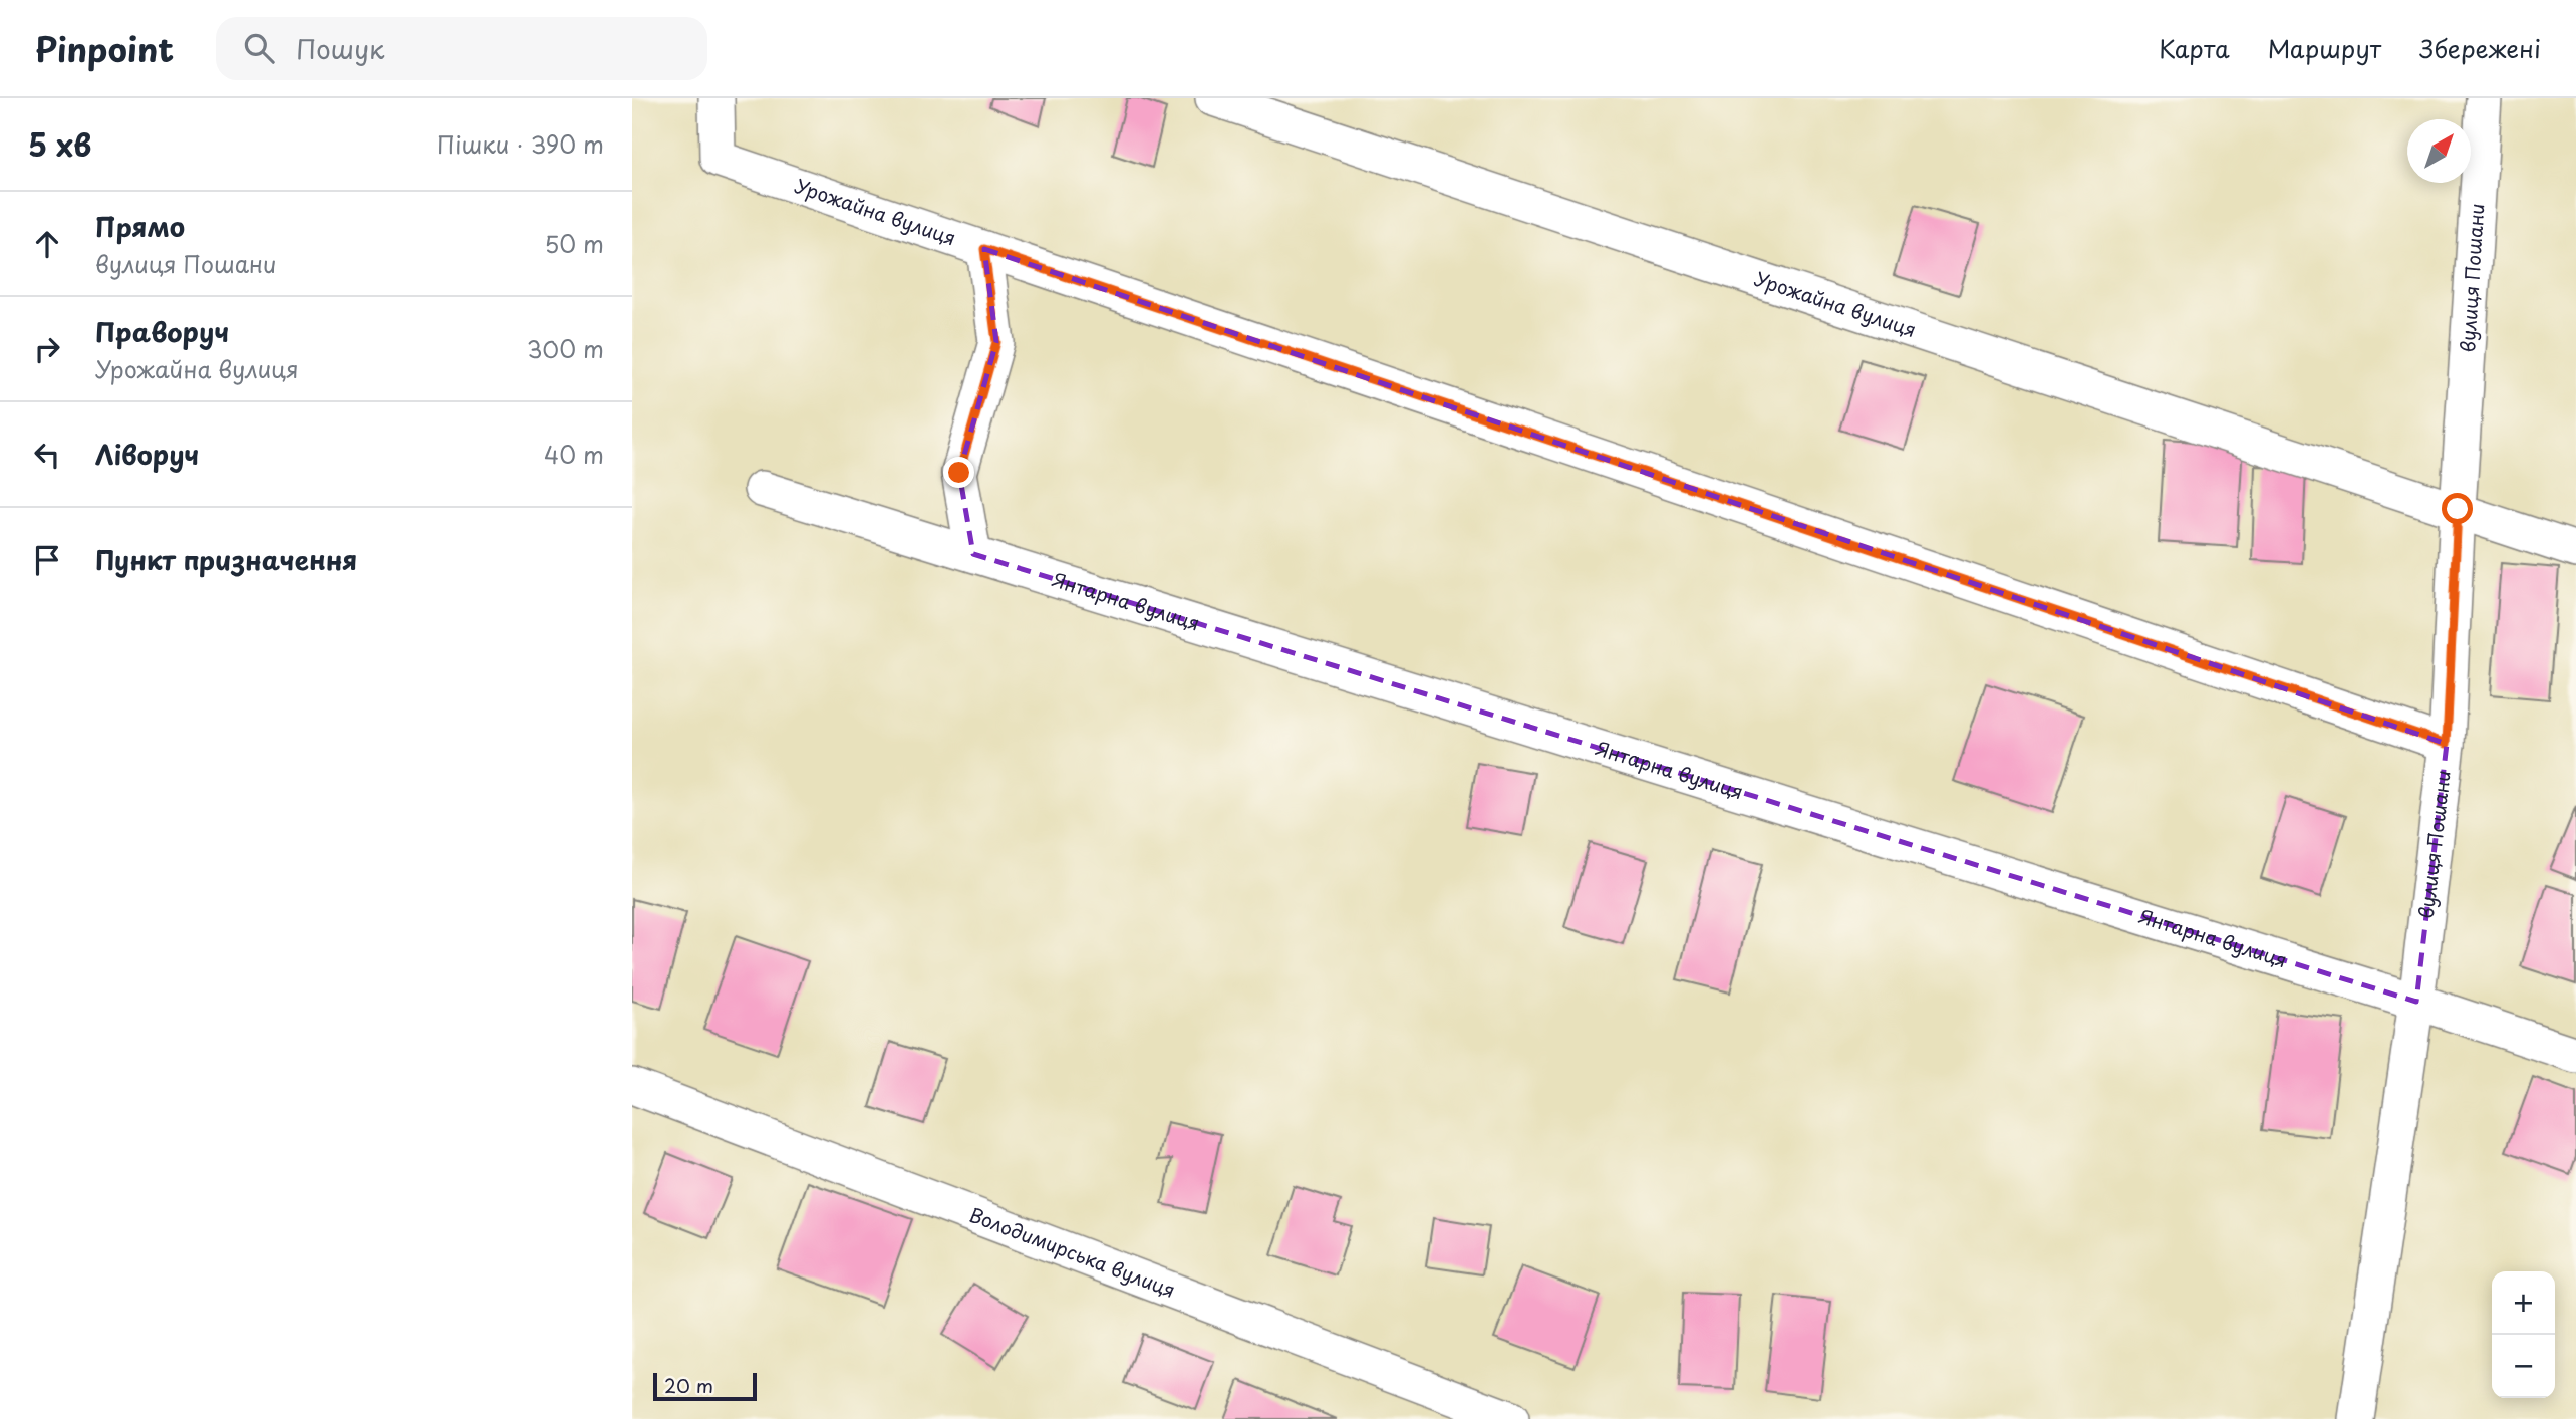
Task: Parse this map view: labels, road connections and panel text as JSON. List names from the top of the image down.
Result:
{
  "streets": {
    "street": [
      "Урожайна вулиця",
      "вулиця Пошани",
      "Янтарна вулиця",
      "Володимирська вулиця"
    ]
  },
  "crossings": [
    ["Урожайна вулиця", "вулиця Пошани"],
    ["вулиця Пошани", "Янтарна вулиця"]
  ],
  "scale_bar": "20 m",
  "north": "top right",
  "page": {
    "header": "Pinpoint",
    "search": "Пошук",
    "nav": ["Карта", "Маршрут", "Збережені"],
    "heading": ["5 хв", "Пішки · 390 m"],
    "list": [
      ["Прямо", "вулиця Пошани", "50 m"],
      ["Праворуч", "Урожайна вулиця", "300 m"],
      ["Ліворуч", "40 m"],
      "Пункт призначення"
    ],
    "map_buttons": ["+", "−"],
    "scale": "20 m"
  }
}
